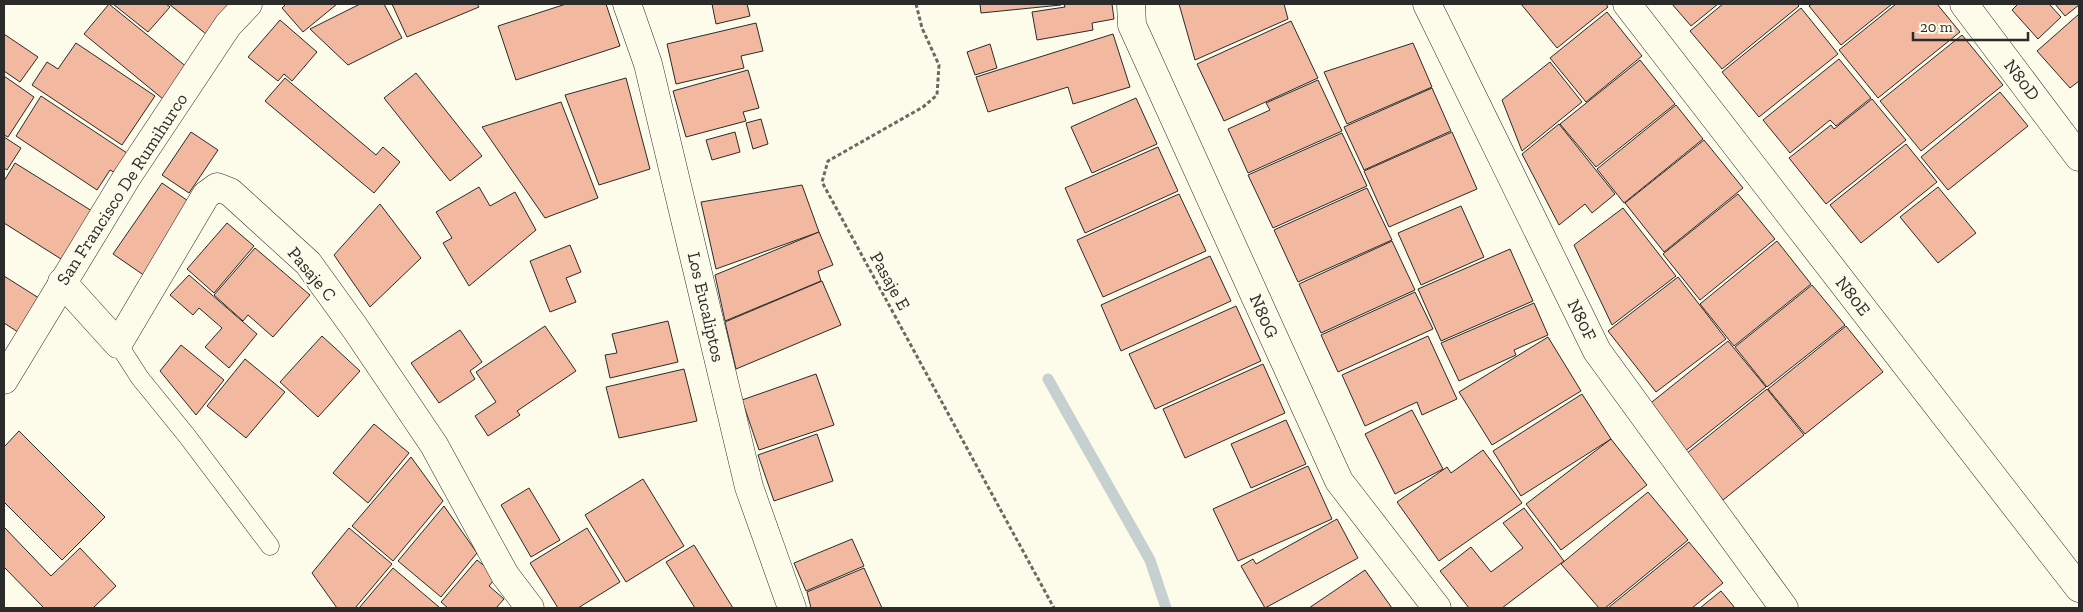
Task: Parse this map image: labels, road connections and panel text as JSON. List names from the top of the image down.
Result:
{
  "streets": {
    "street": [
      "N80D",
      "San Francisco De Rumihurco",
      "Pasaje C",
      "N80E",
      "Los Eucaliptos",
      "N80G",
      "N80F"
    ],
    "path": ["Pasaje E"]
  },
  "scale_bar": "20 m"
}
